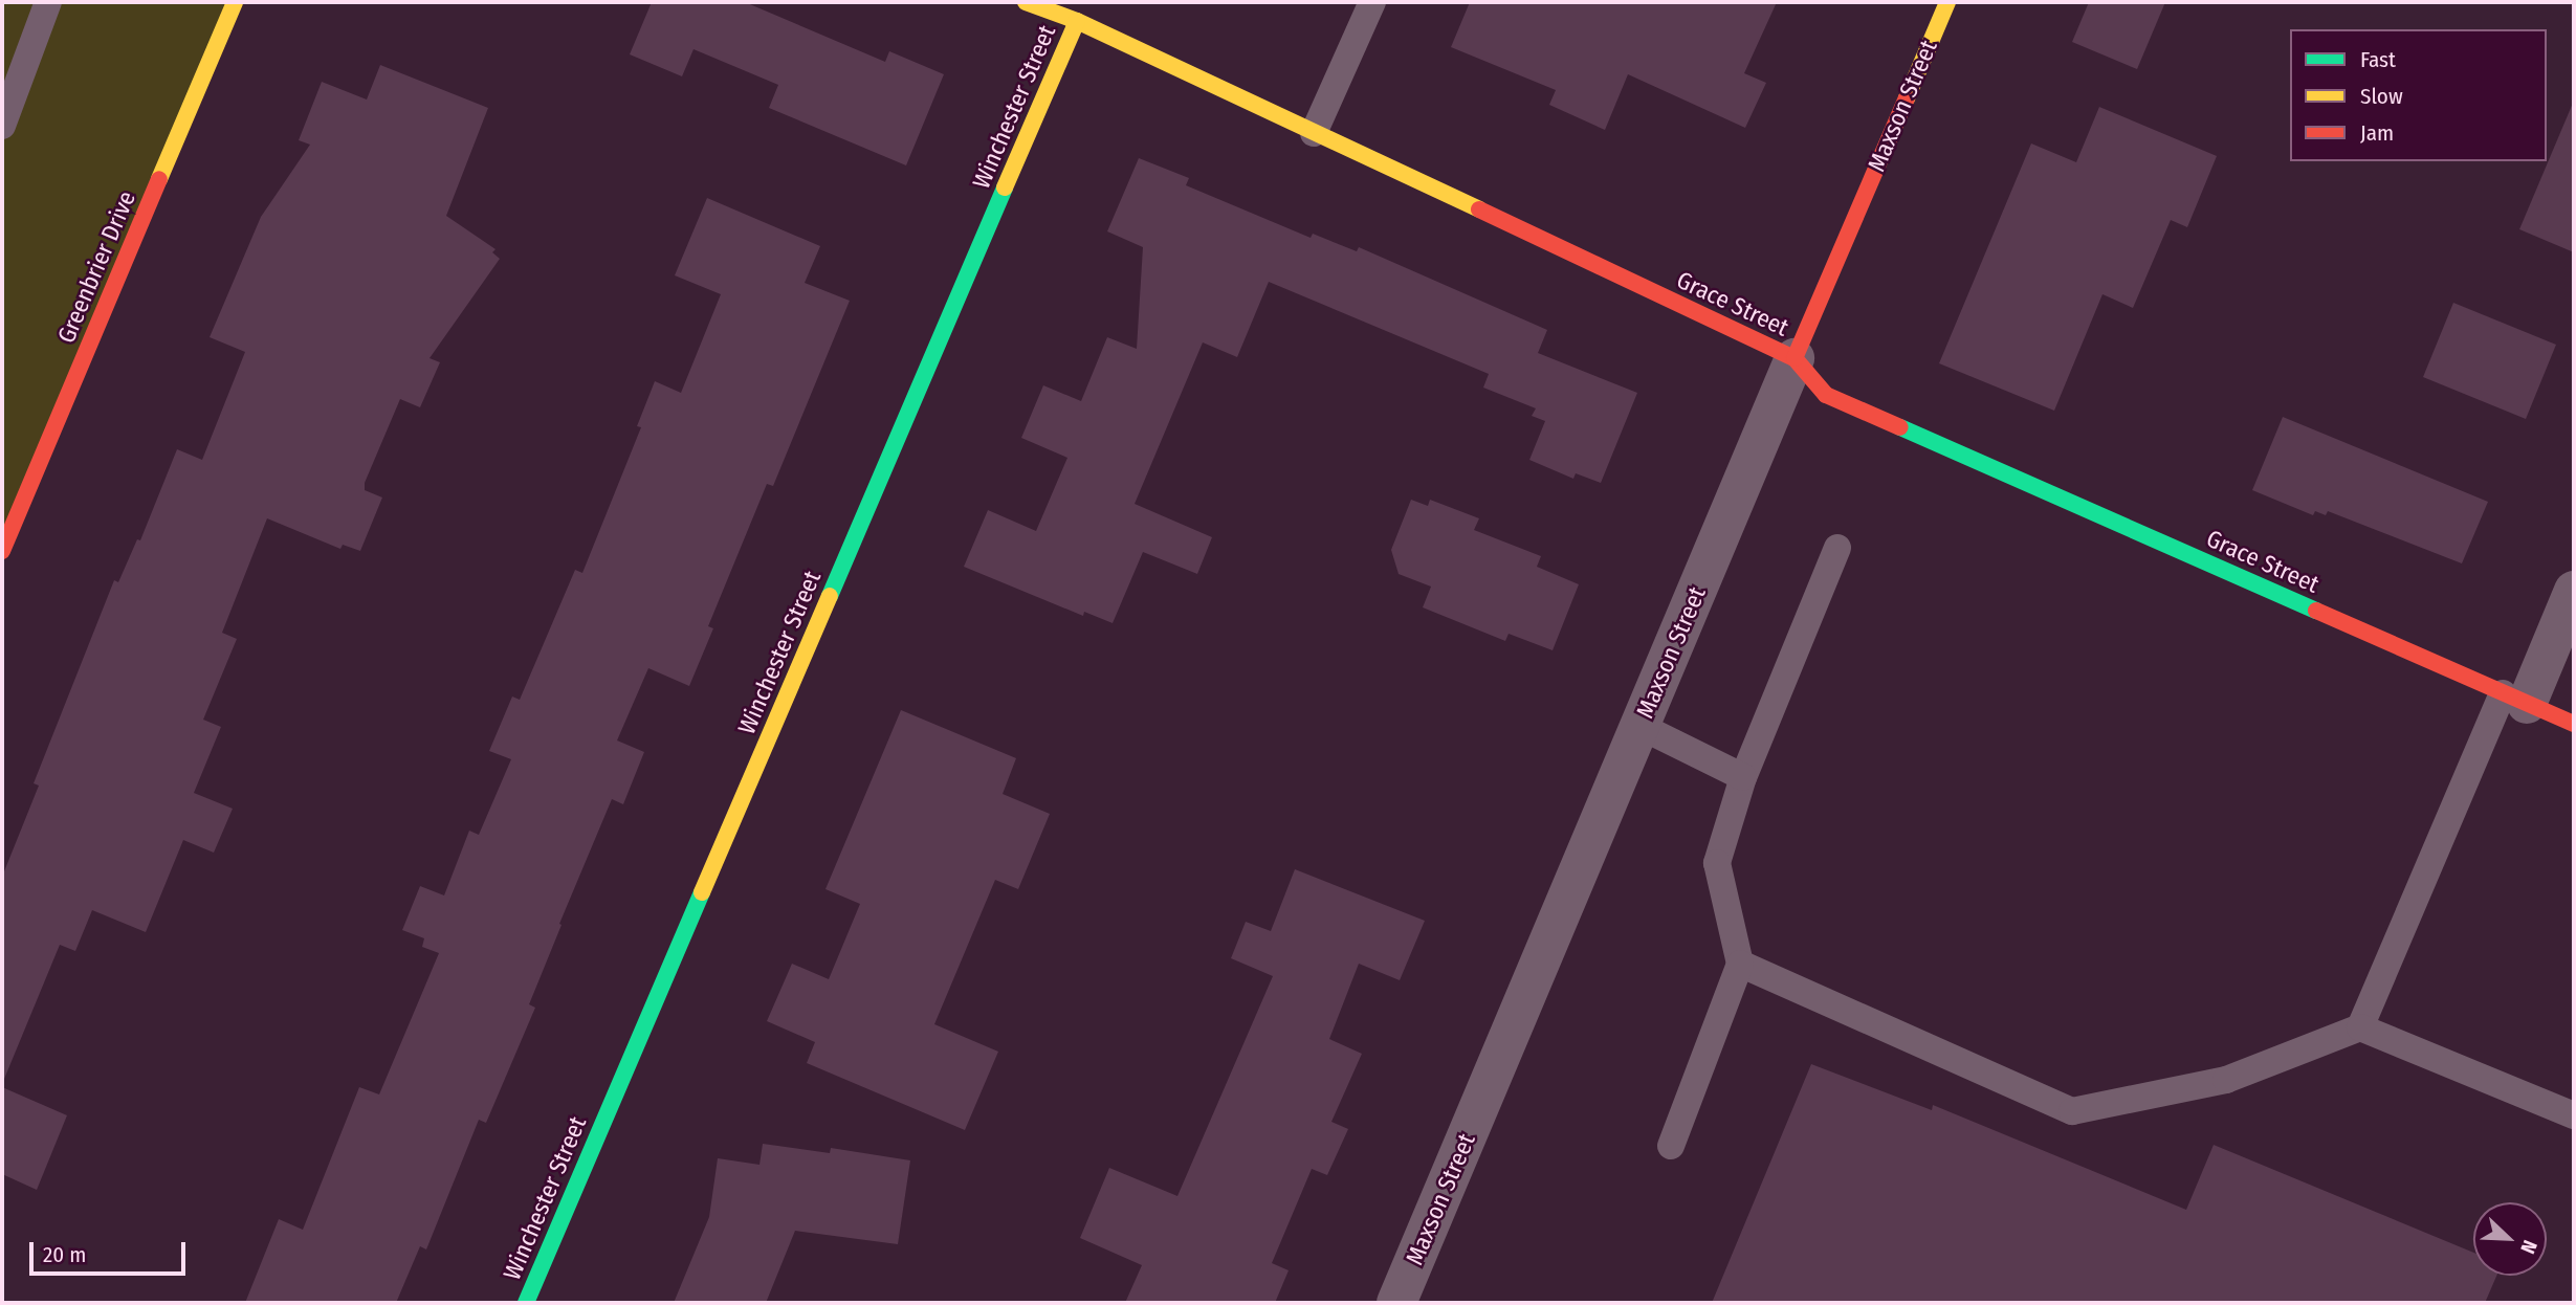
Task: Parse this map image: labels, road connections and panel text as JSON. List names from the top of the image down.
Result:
{
  "streets": {
    "street": [
      "Maxson Street",
      "Winchester Street",
      "Greenbrier Drive",
      "Grace Street"
    ]
  },
  "crossings": [
    ["Maxson Street", "Grace Street"],
    ["Winchester Street", "Grace Street"]
  ],
  "legend": ["Fast", "Slow", "Jam"],
  "scale_bar": "20 m",
  "north": "bottom right"
}
